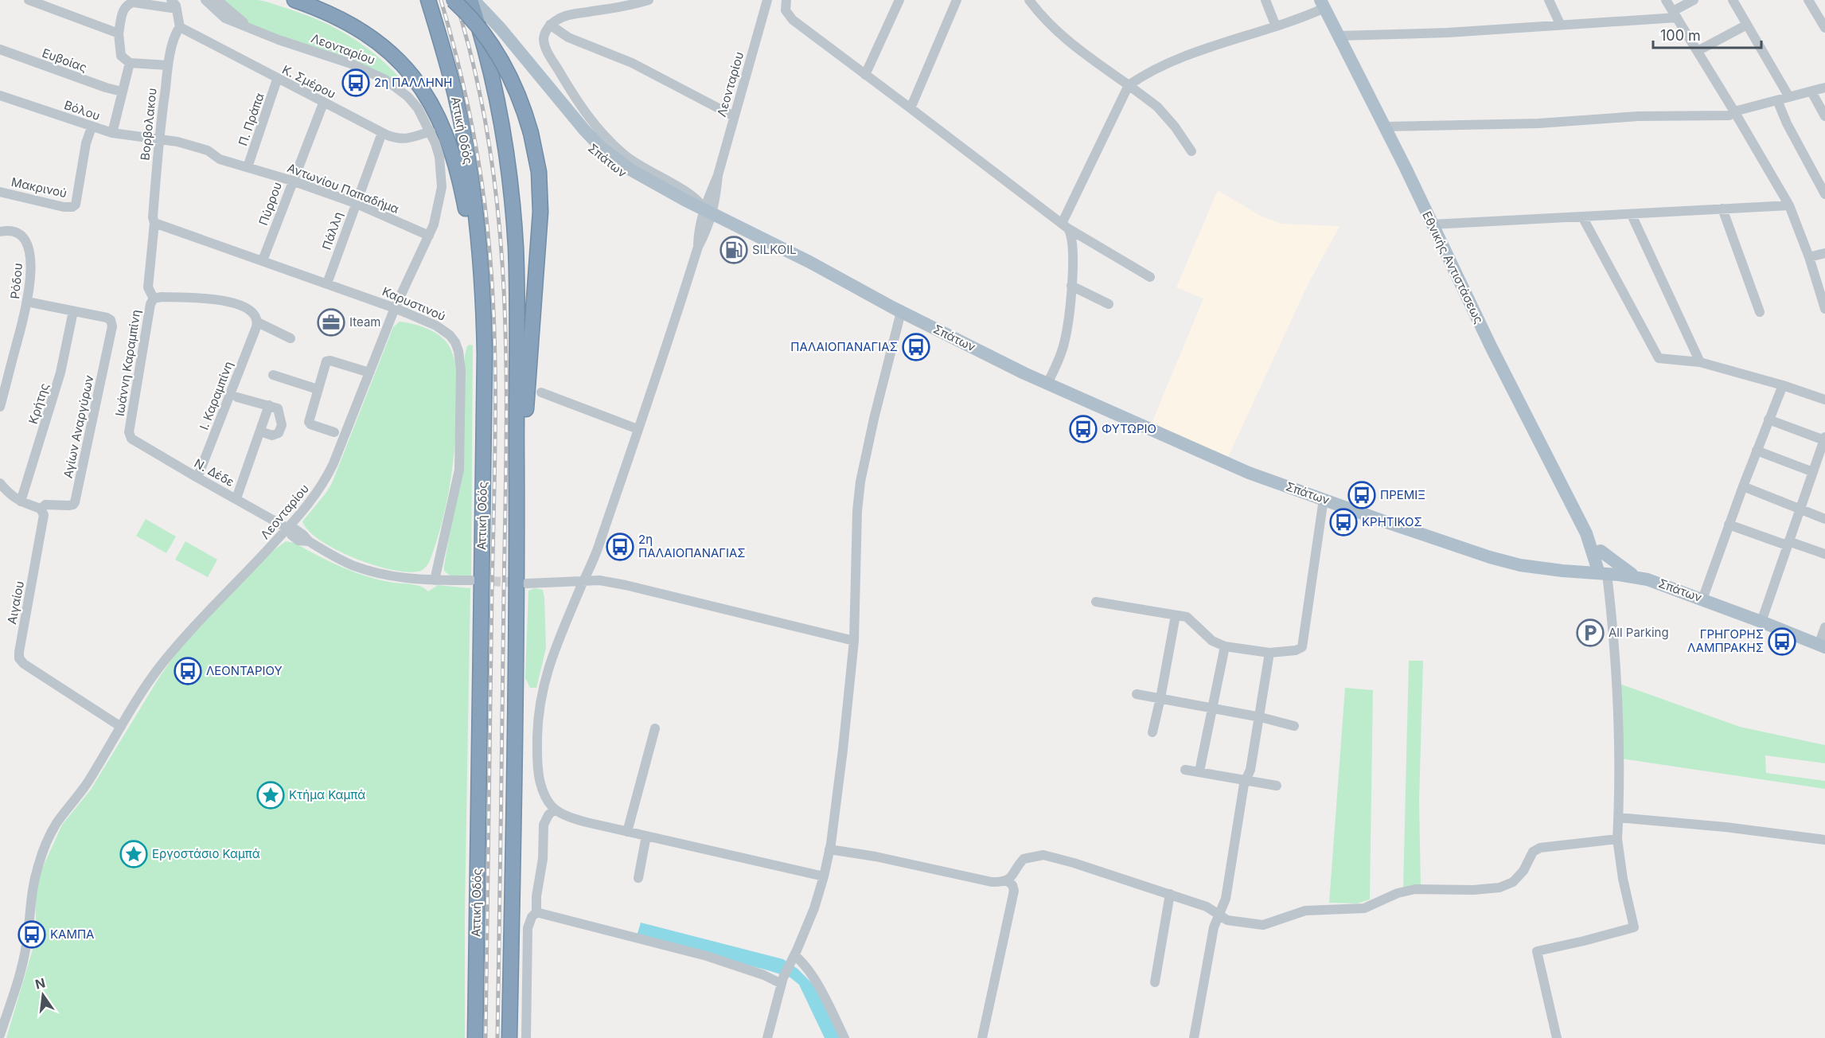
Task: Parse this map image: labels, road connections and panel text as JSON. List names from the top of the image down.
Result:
{
  "streets": {
    "highway": ["Αττική Οδός"],
    "main road": ["Σπάτων", "Εθνικής Αντιστάσεως"],
    "street": [
      "Λεονταρίου",
      "Ευβοίας",
      "Κ. Σμέρου",
      "Βόλου",
      "Π. Πράπα",
      "Βορβολακου",
      "Μακρινού",
      "Αντωνίου Παπαδήμα",
      "Πύρρου",
      "Πάλλη",
      "Ρόδου",
      "Καρυστινού",
      "Ιωάννη Καραμπίνη",
      "Ι. Καραμπίνη",
      "Κρήτης",
      "Αγίων Αναργύρων",
      "Ν. Δέδε",
      "Αιγαίου"
    ]
  },
  "crossings": [
    ["Λεονταρίου", "Κ. Σμέρου"],
    ["Λεονταρίου", "Σπάτων"],
    ["Λεονταρίου", "Αντωνίου Παπαδήμα"],
    ["Λεονταρίου", "Καρυστινού"],
    ["Λεονταρίου", "Ν. Δέδε"],
    ["Λεονταρίου", "Αιγαίου"],
    ["Κ. Σμέρου", "Π. Πράπα"],
    ["Κ. Σμέρου", "Βορβολακου"],
    ["Κ. Σμέρου", "Πύρρου"],
    ["Κ. Σμέρου", "Πάλλη"],
    ["Βόλου", "Π. Πράπα"],
    ["Βόλου", "Βορβολακου"],
    ["Βόλου", "Μακρινού"],
    ["Βόλου", "Αντωνίου Παπαδήμα"],
    ["Π. Πράπα", "Αντωνίου Παπαδήμα"],
    ["Βορβολακου", "Καρυστινού"],
    ["Βορβολακου", "Ιωάννη Καραμπίνη"],
    ["Σπάτων", "Εθνικής Αντιστάσεως"],
    ["Αντωνίου Παπαδήμα", "Πύρρου"],
    ["Αντωνίου Παπαδήμα", "Πάλλη"],
    ["Πύρρου", "Καρυστινού"],
    ["Πάλλη", "Καρυστινού"],
    ["Καρυστινού", "Ν. Δέδε"],
    ["Ιωάννη Καραμπίνη", "Ν. Δέδε"],
    ["Ι. Καραμπίνη", "Ν. Δέδε"],
    ["Κρήτης", "Αγίων Αναργύρων"],
    ["Αγίων Αναργύρων", "Αιγαίου"]
  ],
  "places": {
    "bus stop": [
      "2η ΠΑΛΛΗΝΗ",
      "ΠΑΛΑΙΟΠΑΝΑΓΙΑΣ",
      "ΦΥΤΩΡΙΟ",
      "ΠΡΕΜΙΞ",
      "ΚΡΗΤΙΚΟΣ",
      "2η ΠΑΛΑΙΟΠΑΝΑΓΙΑΣ",
      "ΓΡΗΓΟΡΗΣ ΛΑΜΠΡΑΚΗΣ",
      "ΛΕΟΝΤΑΡΙΟΥ",
      "ΚΑΜΠΑ"
    ],
    "fuel station": ["SILKOIL"],
    "office": ["Iteam"],
    "parking": ["All Parking"],
    "place": ["Kτήμα Καμπά", "Εργοστάσιο Καμπά"]
  },
  "scale_bar": "100 m",
  "north": "top"
}
